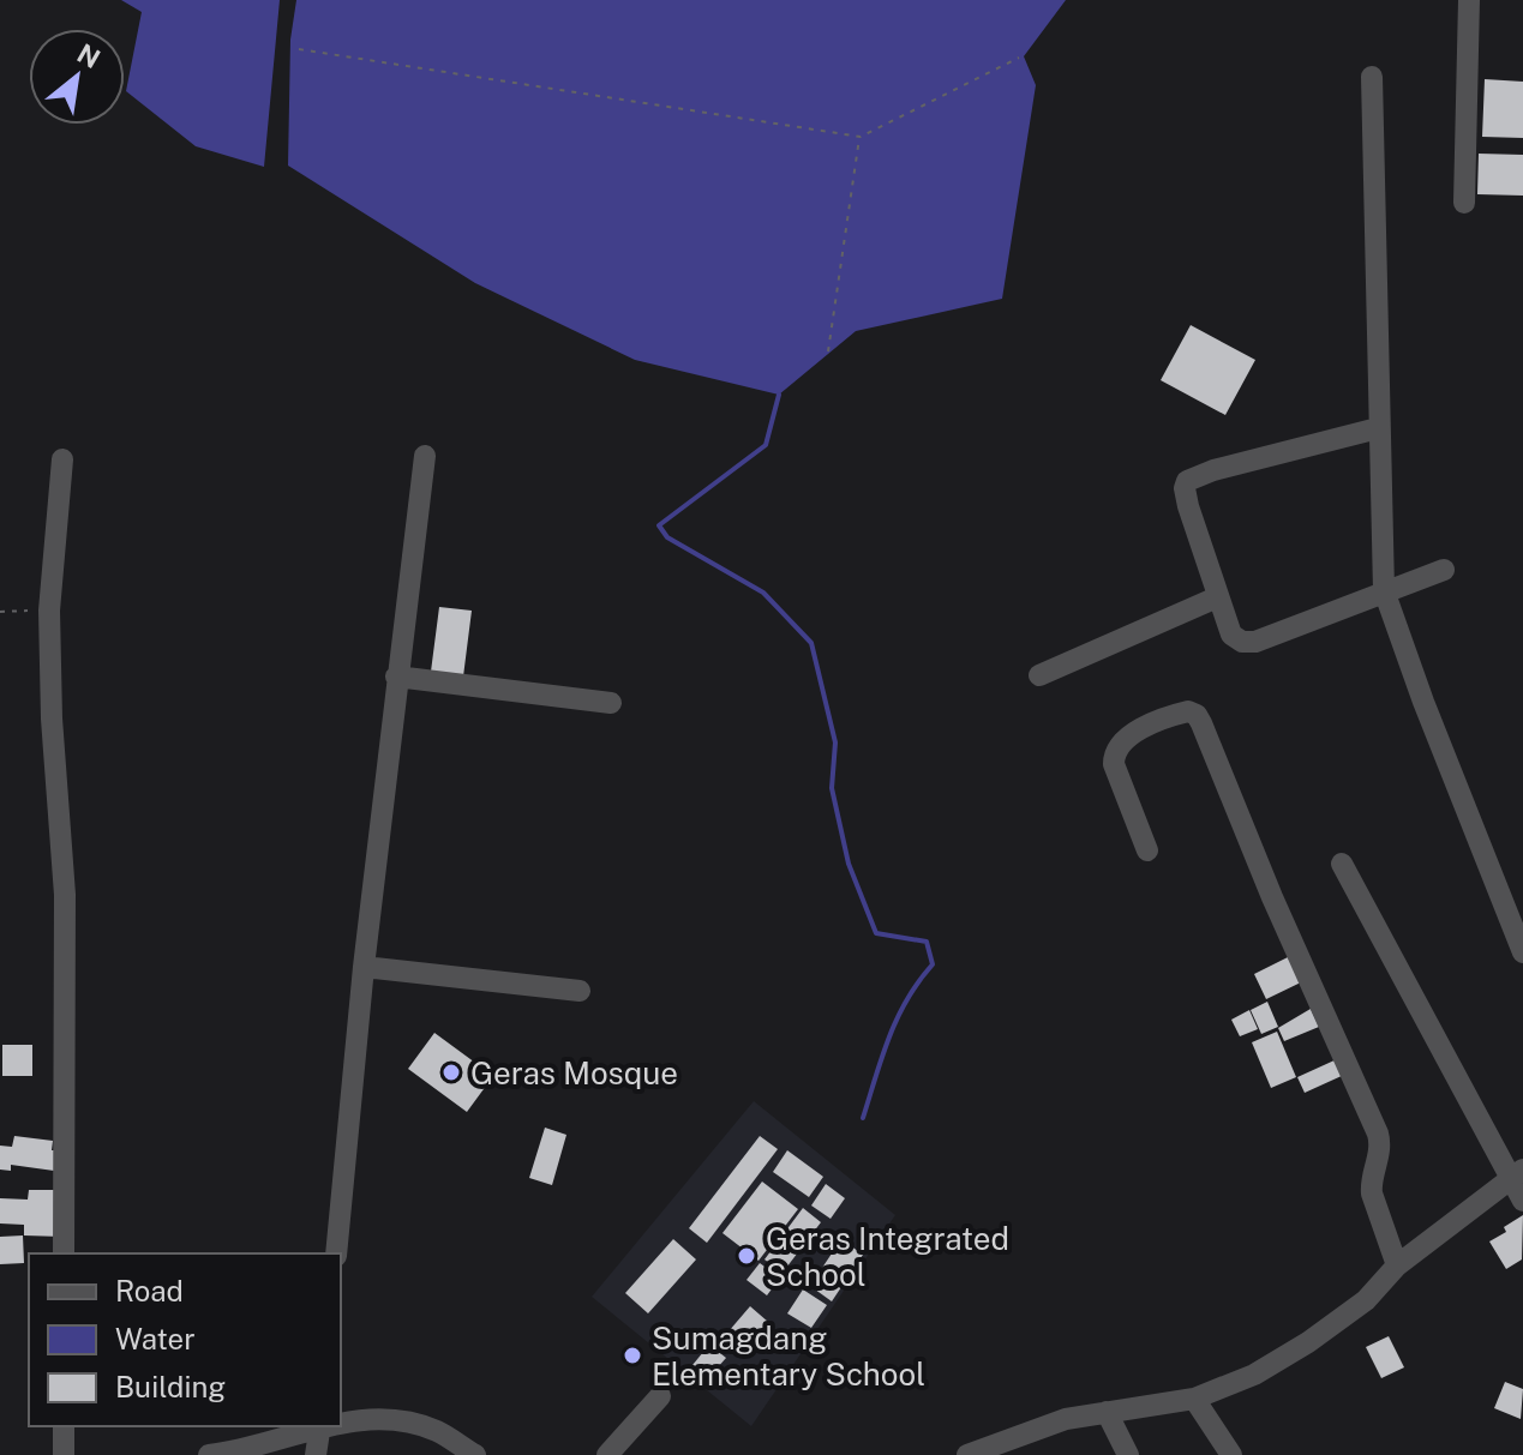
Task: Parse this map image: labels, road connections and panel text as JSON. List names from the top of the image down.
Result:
{
  "places": ["Geras Mosque", "Geras Integrated School", "Sumagdang Elementary School"],
  "legend": ["Road", "Water", "Building"],
  "north": "top right"
}
